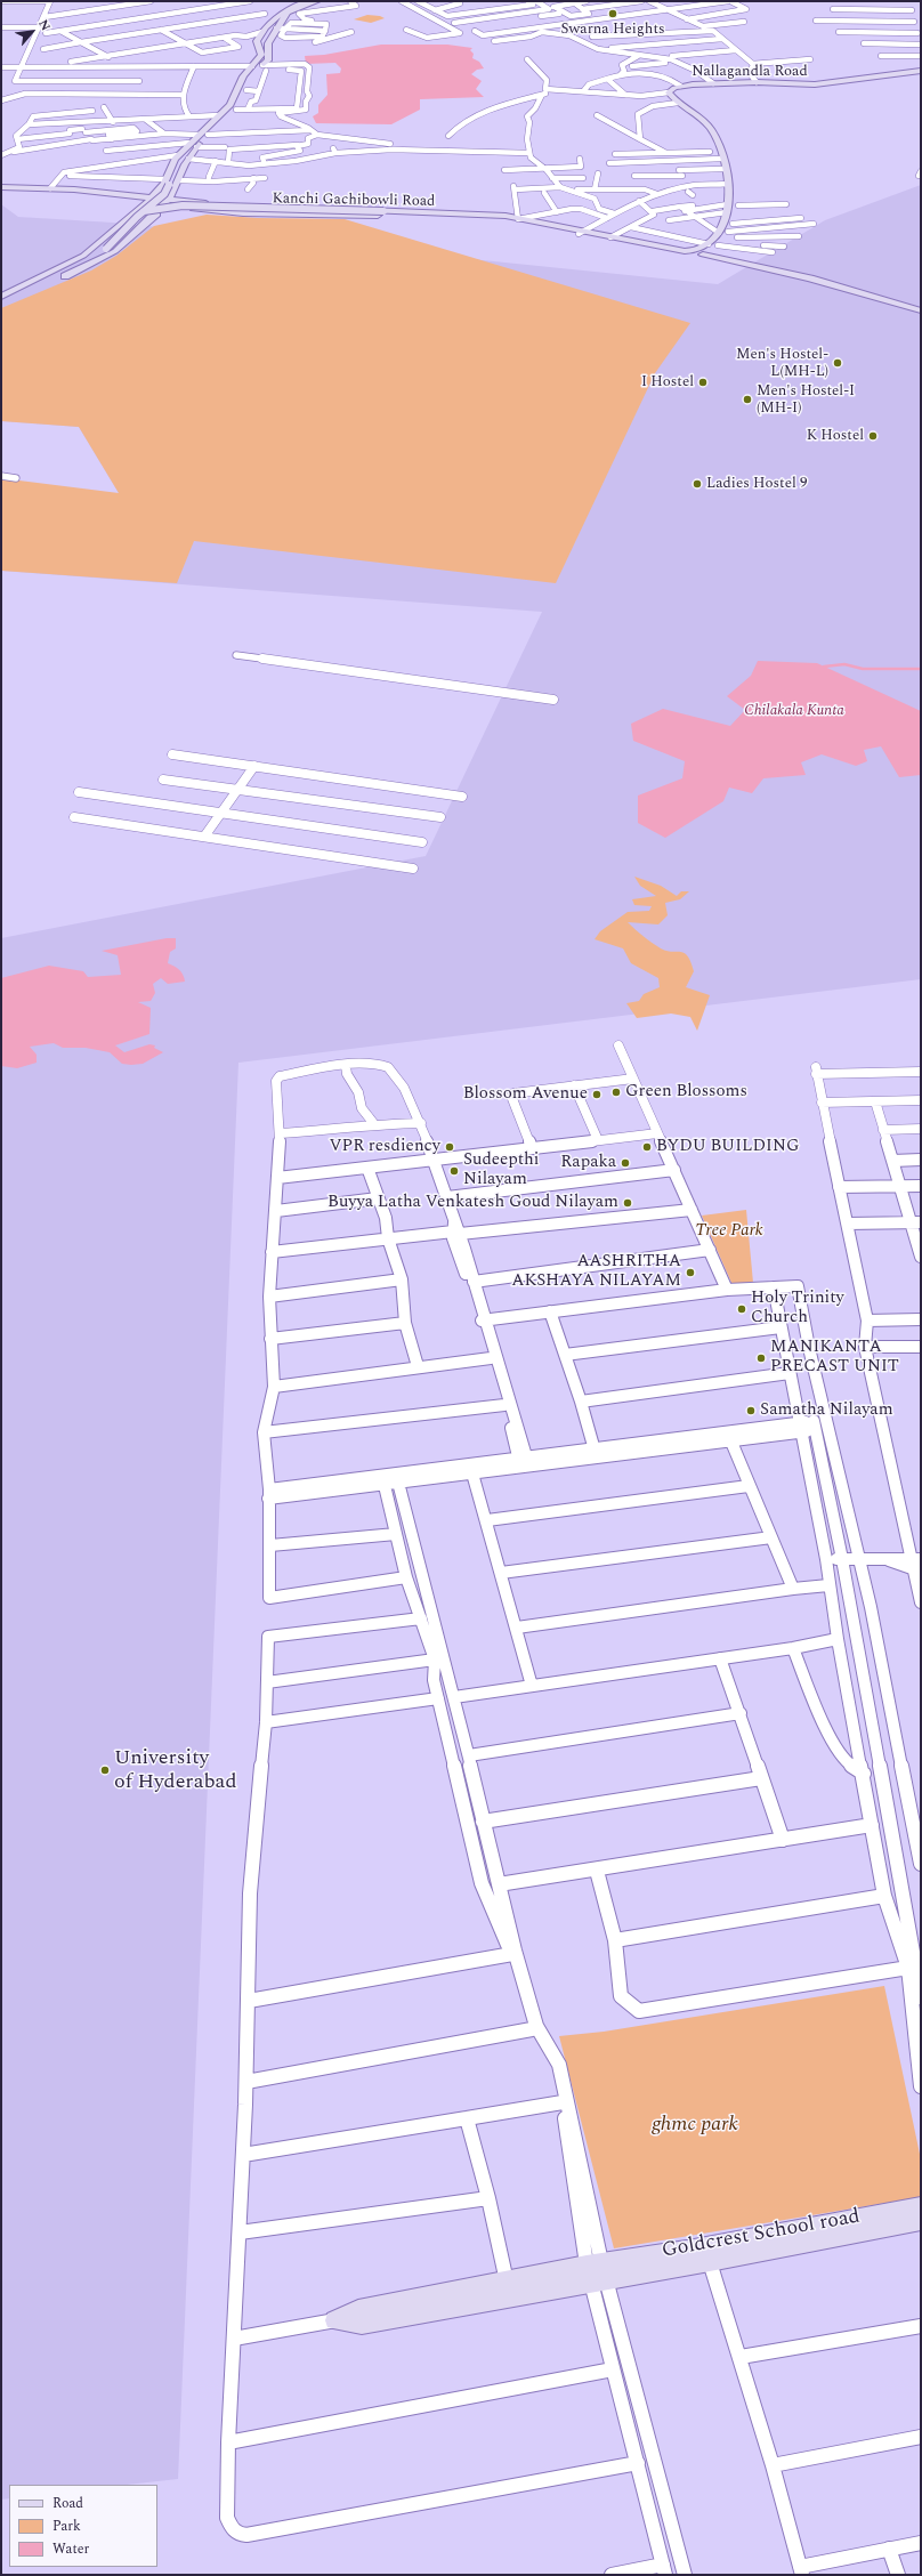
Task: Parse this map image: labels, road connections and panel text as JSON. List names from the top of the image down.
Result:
{
  "streets": {
    "main road": ["Nallagandla Road", "Kanchi Gachibowli Road", "Goldcrest School road"]
  },
  "crossings": [
    ["Nallagandla Road", "Kanchi Gachibowli Road"]
  ],
  "water": ["Chilakala Kunta"],
  "parks": ["Tree Park", "ghmc park"],
  "places": [
    "Swarna Heights",
    "Men's Hostel- L(MH-L)",
    "I Hostel",
    "Men's Hostel-I (MH-I)",
    "K Hostel",
    "Ladies Hostel 9",
    "Green Blossoms",
    "Blossom Avenue",
    "VPR resdiency",
    "BYDU BUILDING",
    "Rapaka",
    "Sudeepthi Nilayam",
    "Buyya Latha Venkatesh Goud Nilayam",
    "AASHRITHA AKSHAYA NILAYAM",
    "Holy Trinity Church",
    "MANIKANTA PRECAST UNIT",
    "Samatha Nilayam",
    "University of Hyderabad"
  ],
  "legend": ["Road", "Park", "Water"],
  "north": "top right"
}
